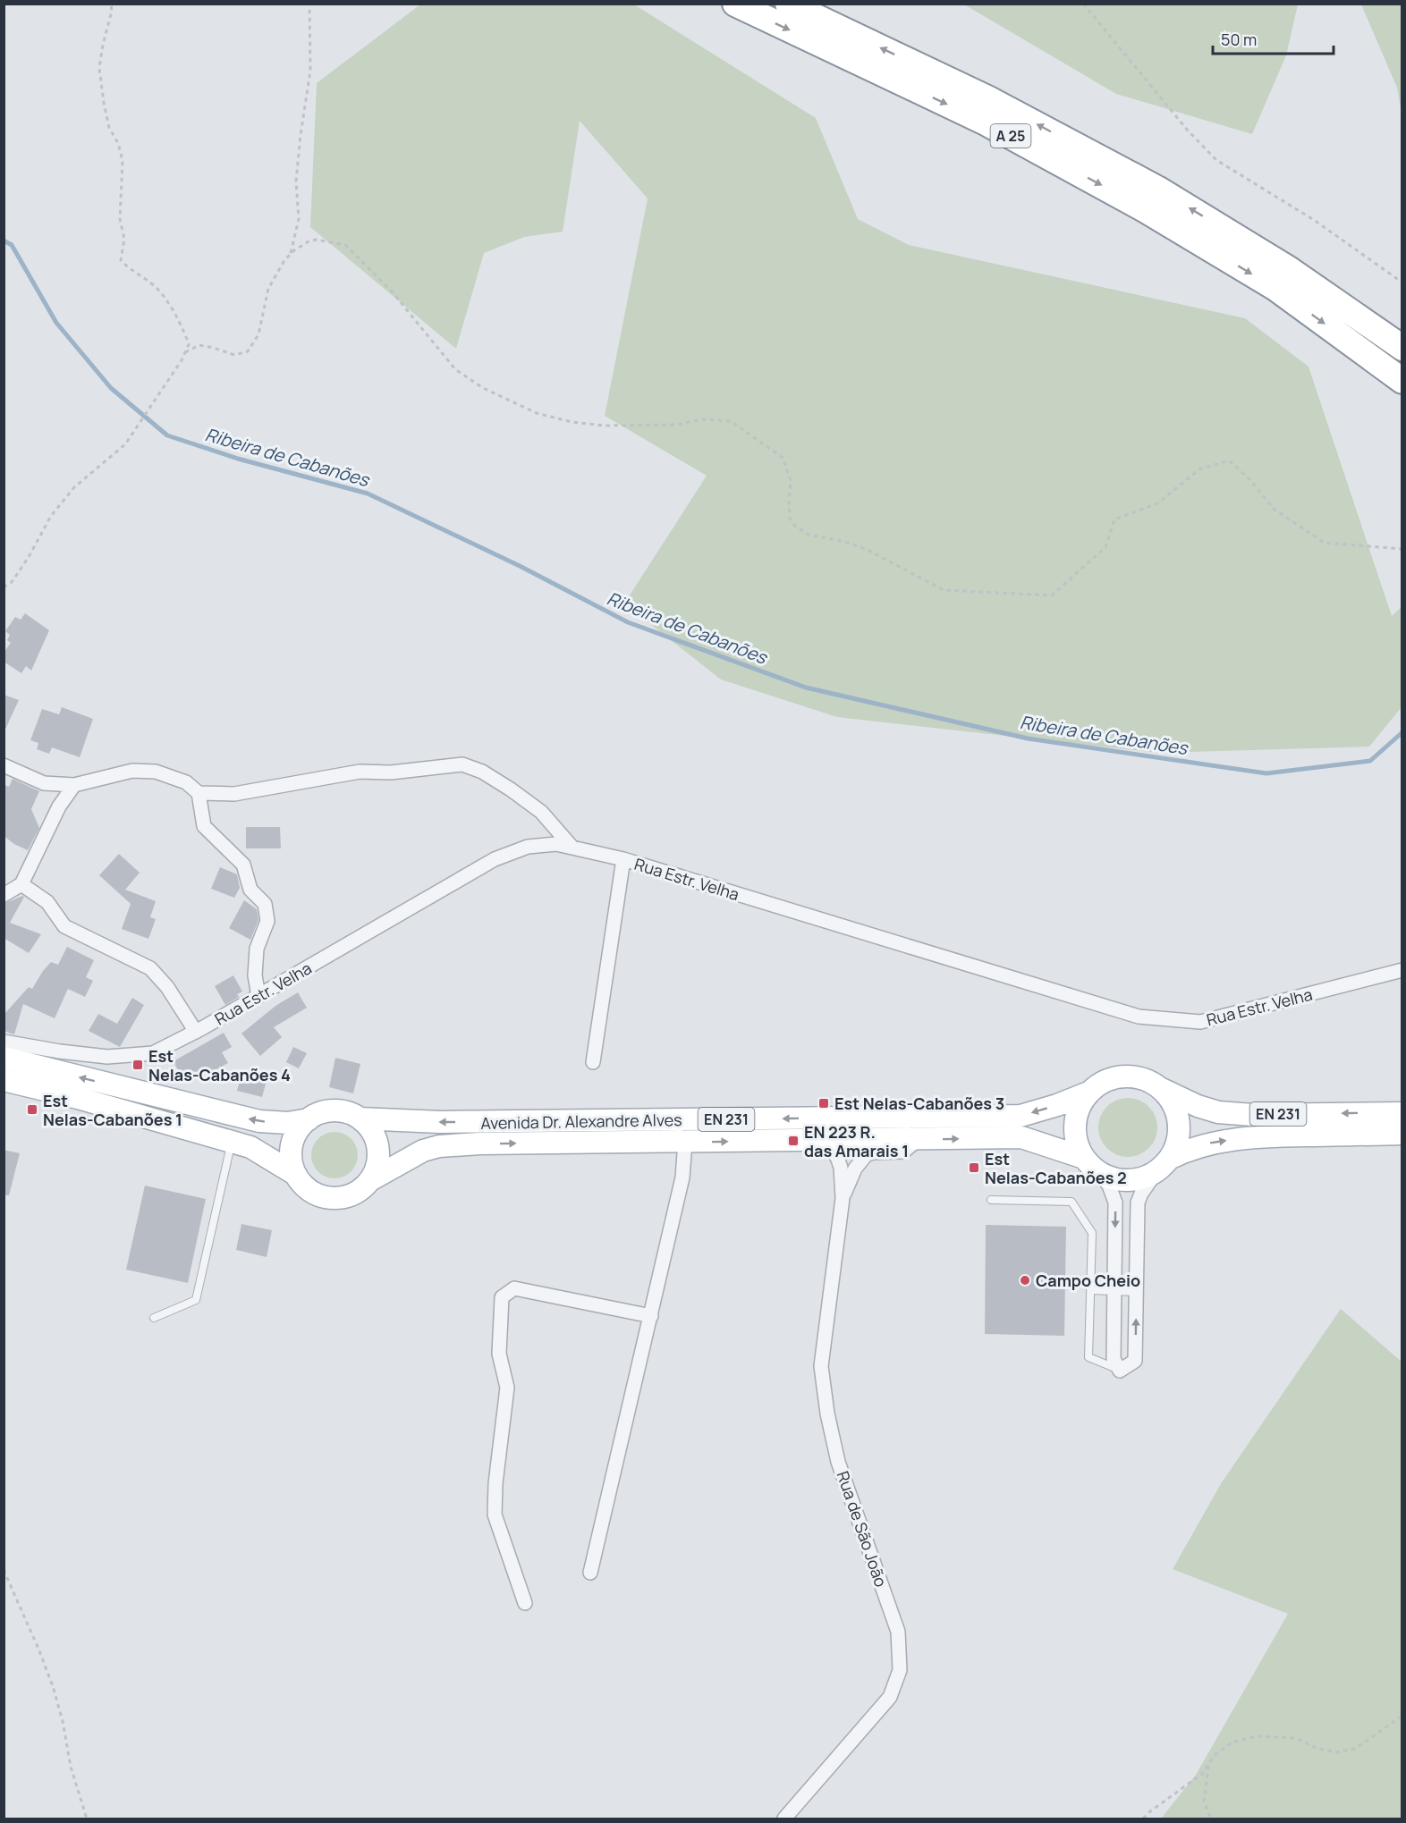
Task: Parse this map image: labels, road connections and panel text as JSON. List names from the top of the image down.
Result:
{
  "streets": {
    "highway": ["A 25"],
    "main road": ["EN 231", "Avenida Dr. Alexandre Alves"],
    "street": ["Rua Estr. Velha", "Rua de São João"]
  },
  "crossings": [
    ["EN 231", "Avenida Dr. Alexandre Alves"]
  ],
  "water": ["Ribeira de Cabanões"],
  "places": {
    "transit": [
      "Est Nelas-Cabanões 4",
      "Est Nelas-Cabanões 3",
      "Est Nelas-Cabanões 1",
      "EN 223 R. das Amarais 1",
      "Est Nelas-Cabanões 2"
    ],
    "other": ["Campo Cheio"]
  },
  "scale_bar": "50 m"
}
